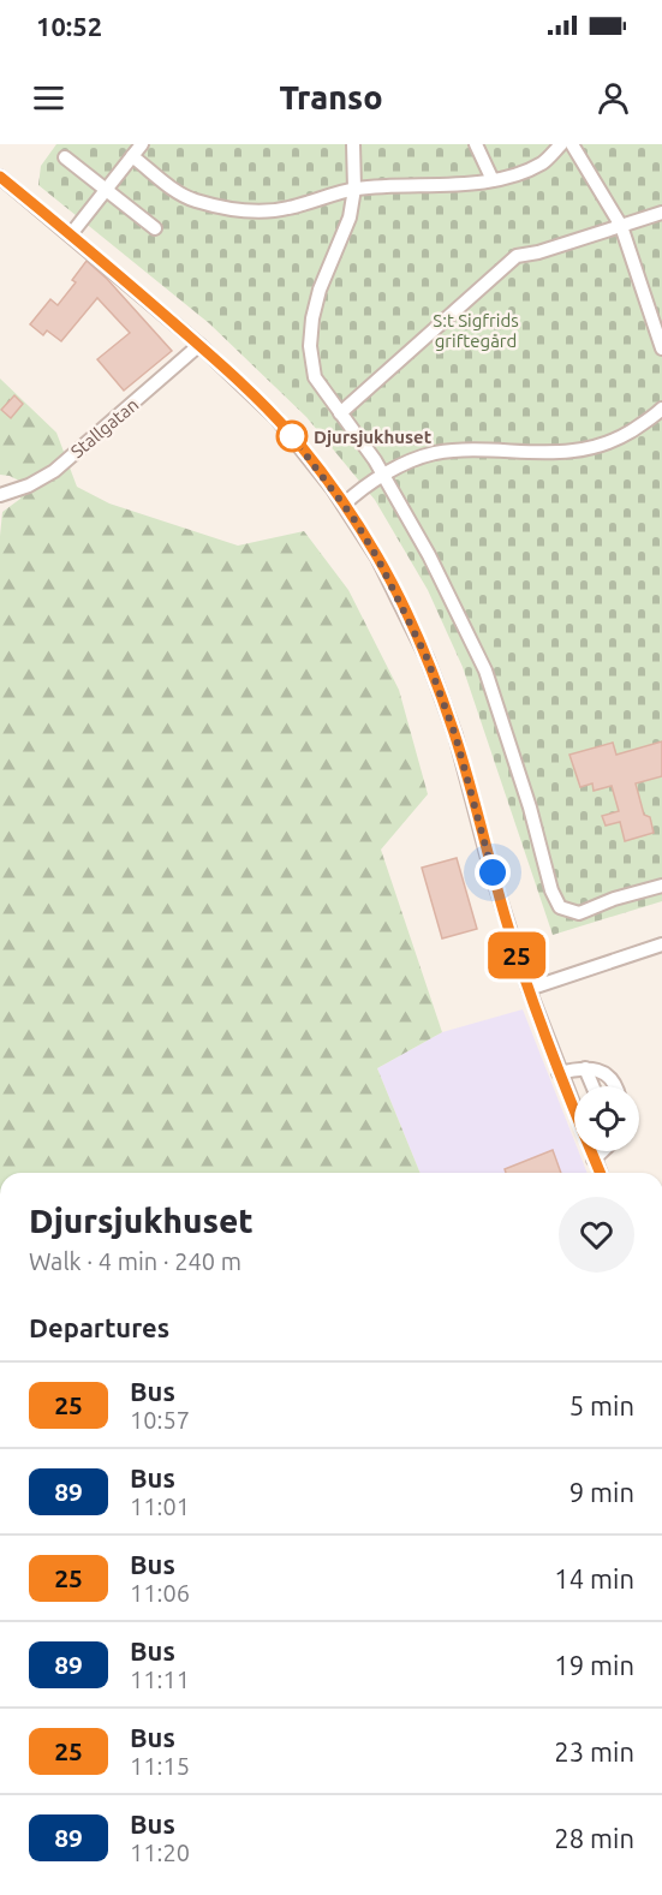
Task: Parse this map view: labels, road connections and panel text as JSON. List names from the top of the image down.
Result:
{
  "streets": {
    "street": ["Stallgatan"]
  },
  "parks": ["S:t Sigfrids griftegård"],
  "places": ["Djursjukhuset"],
  "lines": ["bus line 25"],
  "page": {
    "status": "10:52",
    "header": "Transo",
    "on_map": "25",
    "heading": [
      ["Djursjukhuset", "Walk · 4 min · 240 m"],
      "Departures"
    ],
    "list": [
      {
        "mark": "25",
        "name": "Bus",
        "note": "10:57",
        "value": "5 min"
      },
      {
        "mark": "89",
        "name": "Bus",
        "note": "11:01",
        "value": "9 min"
      },
      {
        "mark": "25",
        "name": "Bus",
        "note": "11:06",
        "value": "14 min"
      },
      {
        "mark": "89",
        "name": "Bus",
        "note": "11:11",
        "value": "19 min"
      },
      {
        "mark": "25",
        "name": "Bus",
        "note": "11:15",
        "value": "23 min"
      },
      {
        "mark": "89",
        "name": "Bus",
        "note": "11:20",
        "value": "28 min"
      }
    ]
  }
}
